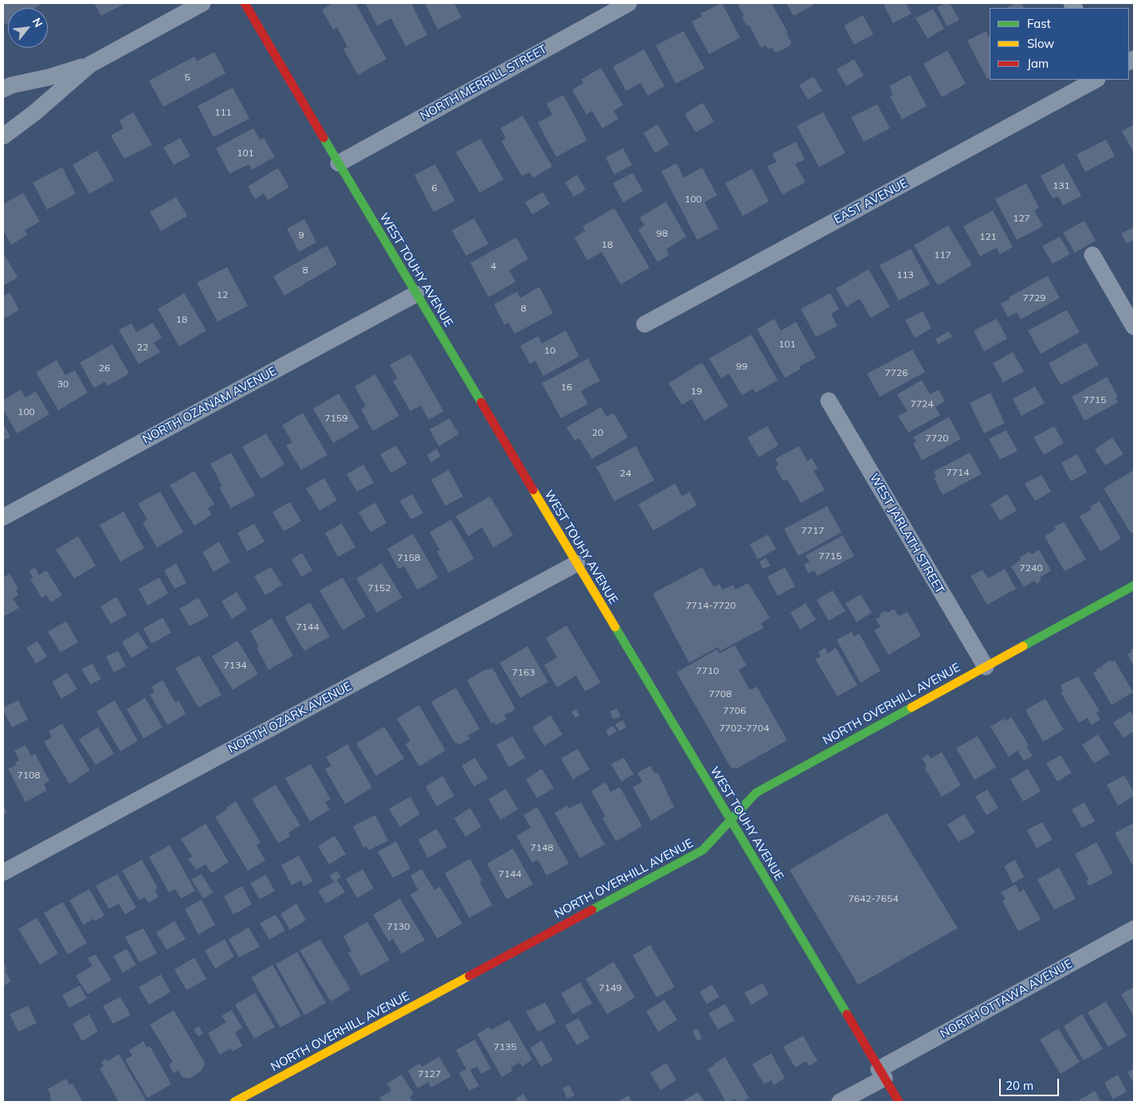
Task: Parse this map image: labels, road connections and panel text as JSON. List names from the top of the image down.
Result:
{
  "streets": {
    "main road": ["WEST TOUHY AVENUE", "NORTH OVERHILL AVENUE"],
    "street": [
      "NORTH MERRILL STREET",
      "EAST AVENUE",
      "NORTH OZANAM AVENUE",
      "WEST JARLATH STREET",
      "NORTH OZARK AVENUE",
      "NORTH OTTAWA AVENUE"
    ]
  },
  "crossings": [
    ["NORTH MERRILL STREET", "WEST TOUHY AVENUE"],
    ["WEST TOUHY AVENUE", "NORTH OZANAM AVENUE"],
    ["WEST TOUHY AVENUE", "NORTH OVERHILL AVENUE"],
    ["WEST TOUHY AVENUE", "NORTH OZARK AVENUE"],
    ["WEST TOUHY AVENUE", "NORTH OTTAWA AVENUE"],
    ["WEST JARLATH STREET", "NORTH OVERHILL AVENUE"]
  ],
  "house_numbers": [
    "5",
    "111",
    "101",
    "131",
    "6",
    "100",
    "127",
    "98",
    "9",
    "121",
    "18",
    "117",
    "4",
    "8",
    "113",
    "12",
    "7729",
    "8",
    "18",
    "101",
    "22",
    "10",
    "99",
    "26",
    "7726",
    "30",
    "16",
    "19",
    "7715",
    "7724",
    "100",
    "7159",
    "20",
    "7720",
    "7714",
    "24",
    "7717",
    "7715",
    "7158",
    "7240",
    "7152",
    "7714-7720",
    "7144",
    "7134",
    "7710",
    "7163",
    "7708",
    "7706",
    "7702-7704",
    "7108",
    "7148",
    "7144",
    "7642-7654",
    "7130",
    "7149",
    "7135",
    "7127"
  ],
  "legend": ["Fast", "Slow", "Jam"],
  "scale_bar": "20 m",
  "north": "top right"
}
